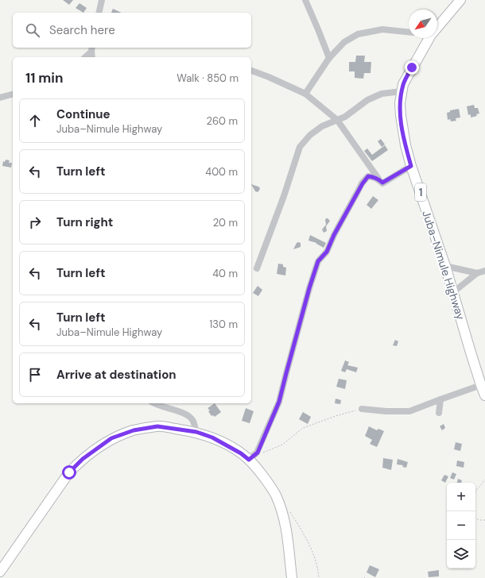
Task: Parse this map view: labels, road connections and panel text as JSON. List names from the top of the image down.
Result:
{
  "streets": {
    "main road": ["1", "Juba–Nimule Highway"]
  },
  "north": "bottom left",
  "page": {
    "search": "Search here",
    "heading": ["11 min", "Walk · 850 m"],
    "list": [
      ["Continue", "Juba–Nimule Highway", "260 m"],
      ["Turn left", "400 m"],
      ["Turn right", "20 m"],
      ["Turn left", "40 m"],
      ["Turn left", "Juba–Nimule Highway", "130 m"],
      "Arrive at destination"
    ],
    "map_buttons": ["+", "−"]
  }
}
